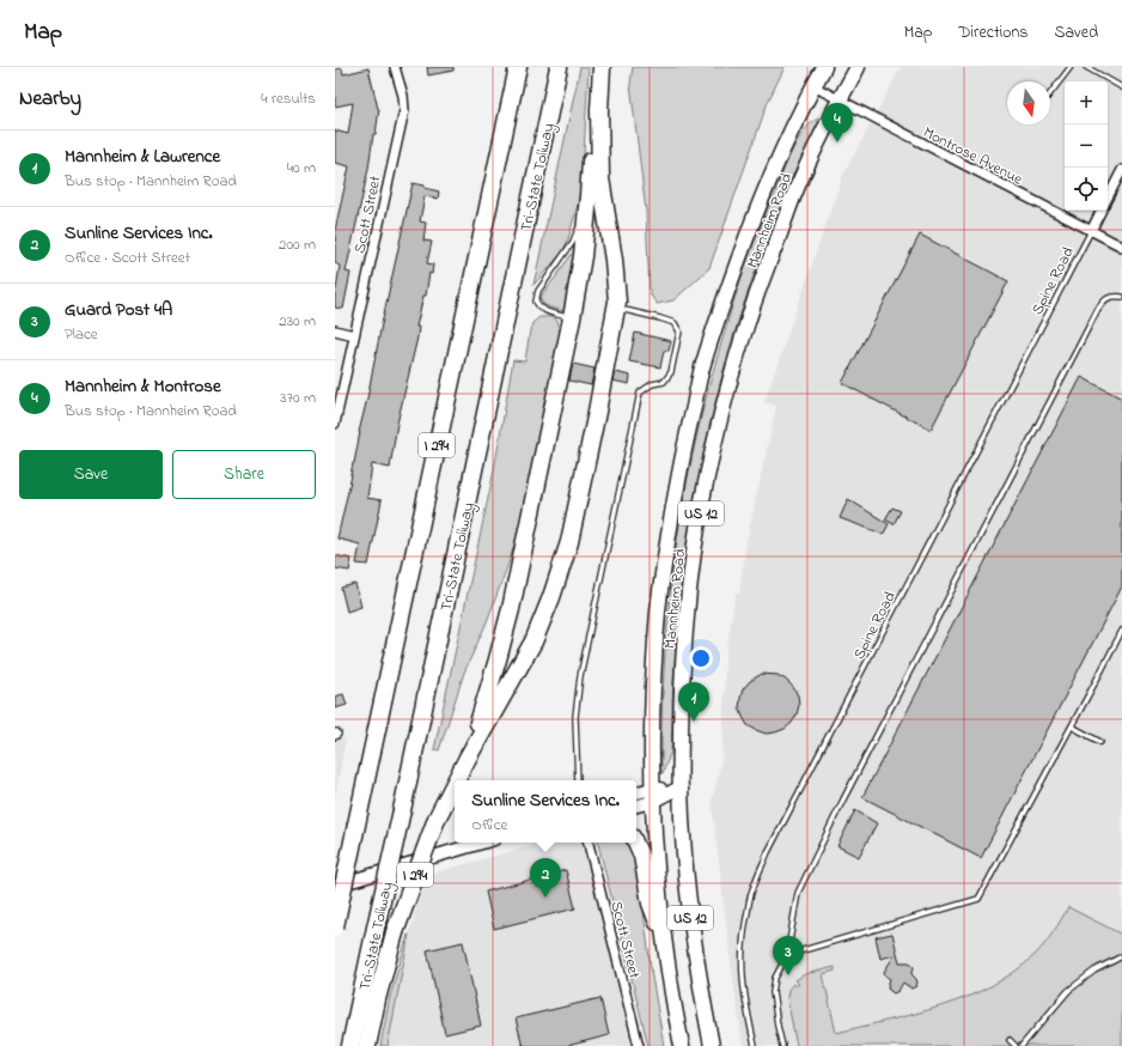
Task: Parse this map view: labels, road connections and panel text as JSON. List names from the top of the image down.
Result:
{
  "streets": {
    "highway": ["Tri-State Tollway", "I 294"],
    "main road": ["Mannheim Road", "US 12"],
    "street": ["Montrose Avenue", "Scott Street"],
    "lane": ["Spine Road"]
  },
  "crossings": [
    ["Montrose Avenue", "Mannheim Road"],
    ["Montrose Avenue", "Spine Road"]
  ],
  "north": "bottom",
  "page": {
    "header": "Map",
    "nav": ["Map", "Directions", "Saved"],
    "heading": ["Nearby", "4 results"],
    "map_buttons": ["+", "−"],
    "pins": [
      "4",
      "1",
      "2",
      "3"
    ],
    "list": [
      {
        "mark": "1",
        "name": "Mannheim & Lawrence",
        "note": "Bus stop · Mannheim Road",
        "value": "40 m"
      },
      {
        "mark": "2",
        "name": "Sunline Services Inc.",
        "note": "Office · Scott Street",
        "value": "200 m"
      },
      {
        "mark": "3",
        "name": "Guard Post 4A",
        "note": "Place",
        "value": "230 m"
      },
      {
        "mark": "4",
        "name": "Mannheim & Montrose",
        "note": "Bus stop · Mannheim Road",
        "value": "370 m"
      }
    ],
    "buttons": ["Save", "Share"],
    "popup": ["Sunline Services Inc.", "Office"]
  }
}
